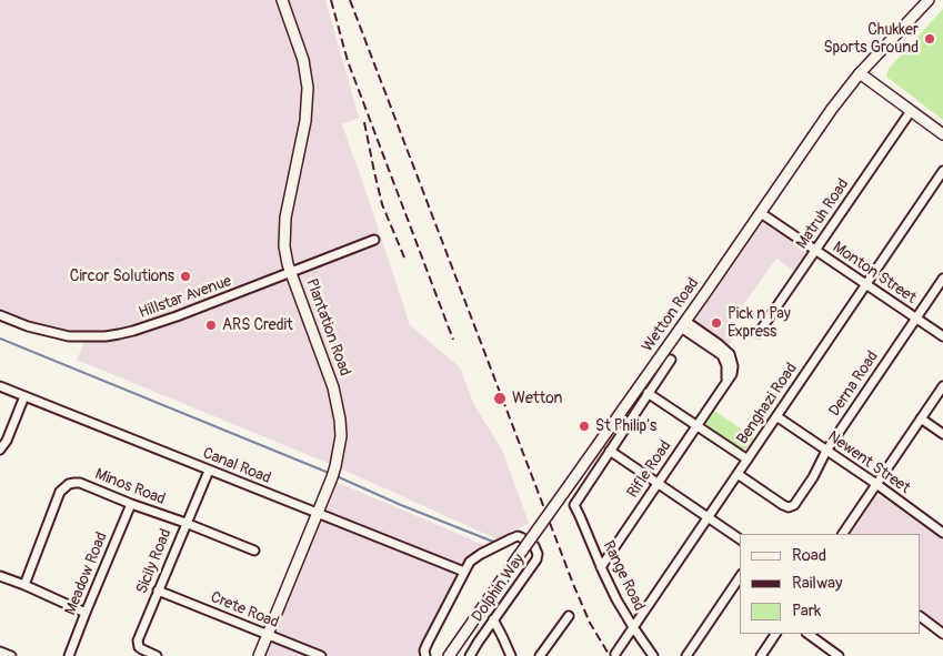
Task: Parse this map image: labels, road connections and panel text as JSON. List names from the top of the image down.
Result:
{
  "streets": {
    "main road": ["Wetton Road", "Plantation Road"],
    "street": [
      "Matruh Road",
      "Monton Street",
      "Hillstar Avenue",
      "Derna Road",
      "Benghazi Road",
      "Newent Street",
      "Canal Road",
      "Rifle Road",
      "Minos Road",
      "Sicily Road",
      "Meadow Road",
      "Range Road",
      "Dolphin Way",
      "Crete Road"
    ]
  },
  "crossings": [
    ["Matruh Road", "Monton Street"],
    ["Monton Street", "Wetton Road"],
    ["Monton Street", "Derna Road"],
    ["Monton Street", "Benghazi Road"],
    ["Hillstar Avenue", "Plantation Road"],
    ["Wetton Road", "Rifle Road"],
    ["Plantation Road", "Canal Road"],
    ["Plantation Road", "Crete Road"],
    ["Derna Road", "Benghazi Road"],
    ["Derna Road", "Newent Street"],
    ["Benghazi Road", "Newent Street"],
    ["Benghazi Road", "Range Road"],
    ["Canal Road", "Sicily Road"],
    ["Canal Road", "Dolphin Way"],
    ["Rifle Road", "Range Road"],
    ["Minos Road", "Sicily Road"],
    ["Minos Road", "Meadow Road"],
    ["Sicily Road", "Crete Road"]
  ],
  "places": [
    "Chukker Sports Ground",
    "Circor Solutions",
    "Pick n Pay Express",
    "ARS Credit",
    "Wetton",
    "St Philip's"
  ],
  "legend": ["Road", "Railway", "Park"]
}
